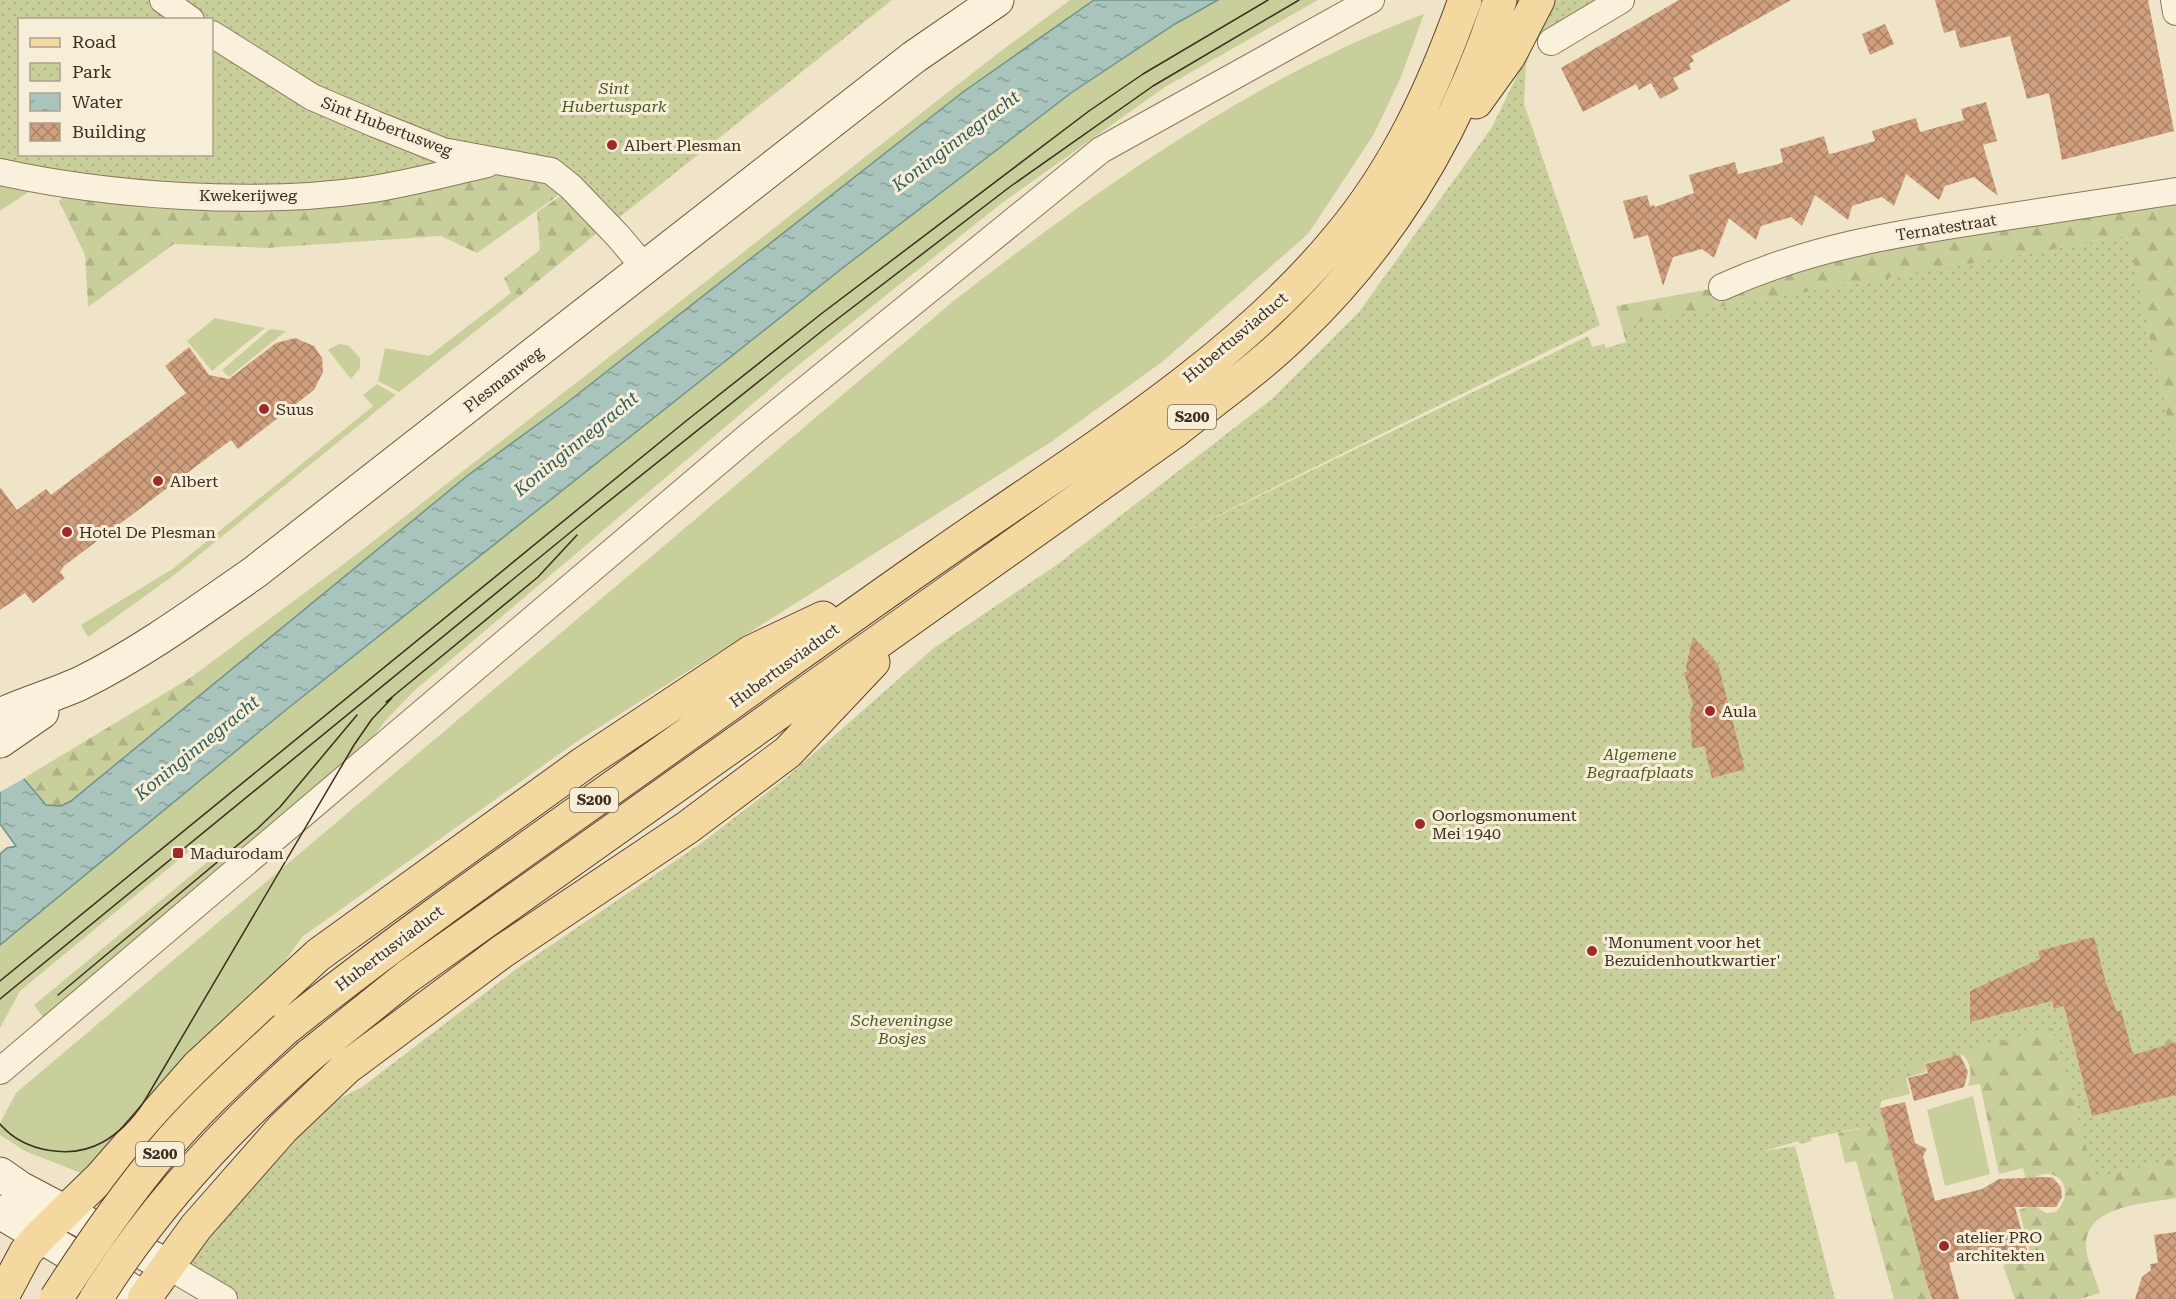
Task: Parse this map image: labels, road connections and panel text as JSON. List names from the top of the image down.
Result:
{
  "streets": {
    "main road": ["Hubertusviaduct", "Plesmanweg", "S200"],
    "street": ["Sint Hubertusweg", "Kwekerijweg", "Ternatestraat"]
  },
  "crossings": [
    ["Sint Hubertusweg", "Kwekerijweg"],
    ["Sint Hubertusweg", "Plesmanweg"]
  ],
  "water": ["Koninginnegracht"],
  "parks": ["Sint Hubertuspark", "Algemene Begraafplaats", "Scheveningse Bosjes"],
  "places": {
    "other": [
      "Albert Plesman",
      "Suus",
      "Albert",
      "Hotel De Plesman",
      "Aula",
      "Oorlogsmonument Mei 1940",
      "'Monument voor het Bezuidenhoutkwartier'",
      "atelier PRO architekten"
    ],
    "transit": ["Madurodam"]
  },
  "legend": [
    "Road",
    "Park",
    "Water",
    "Building"
  ]
}
